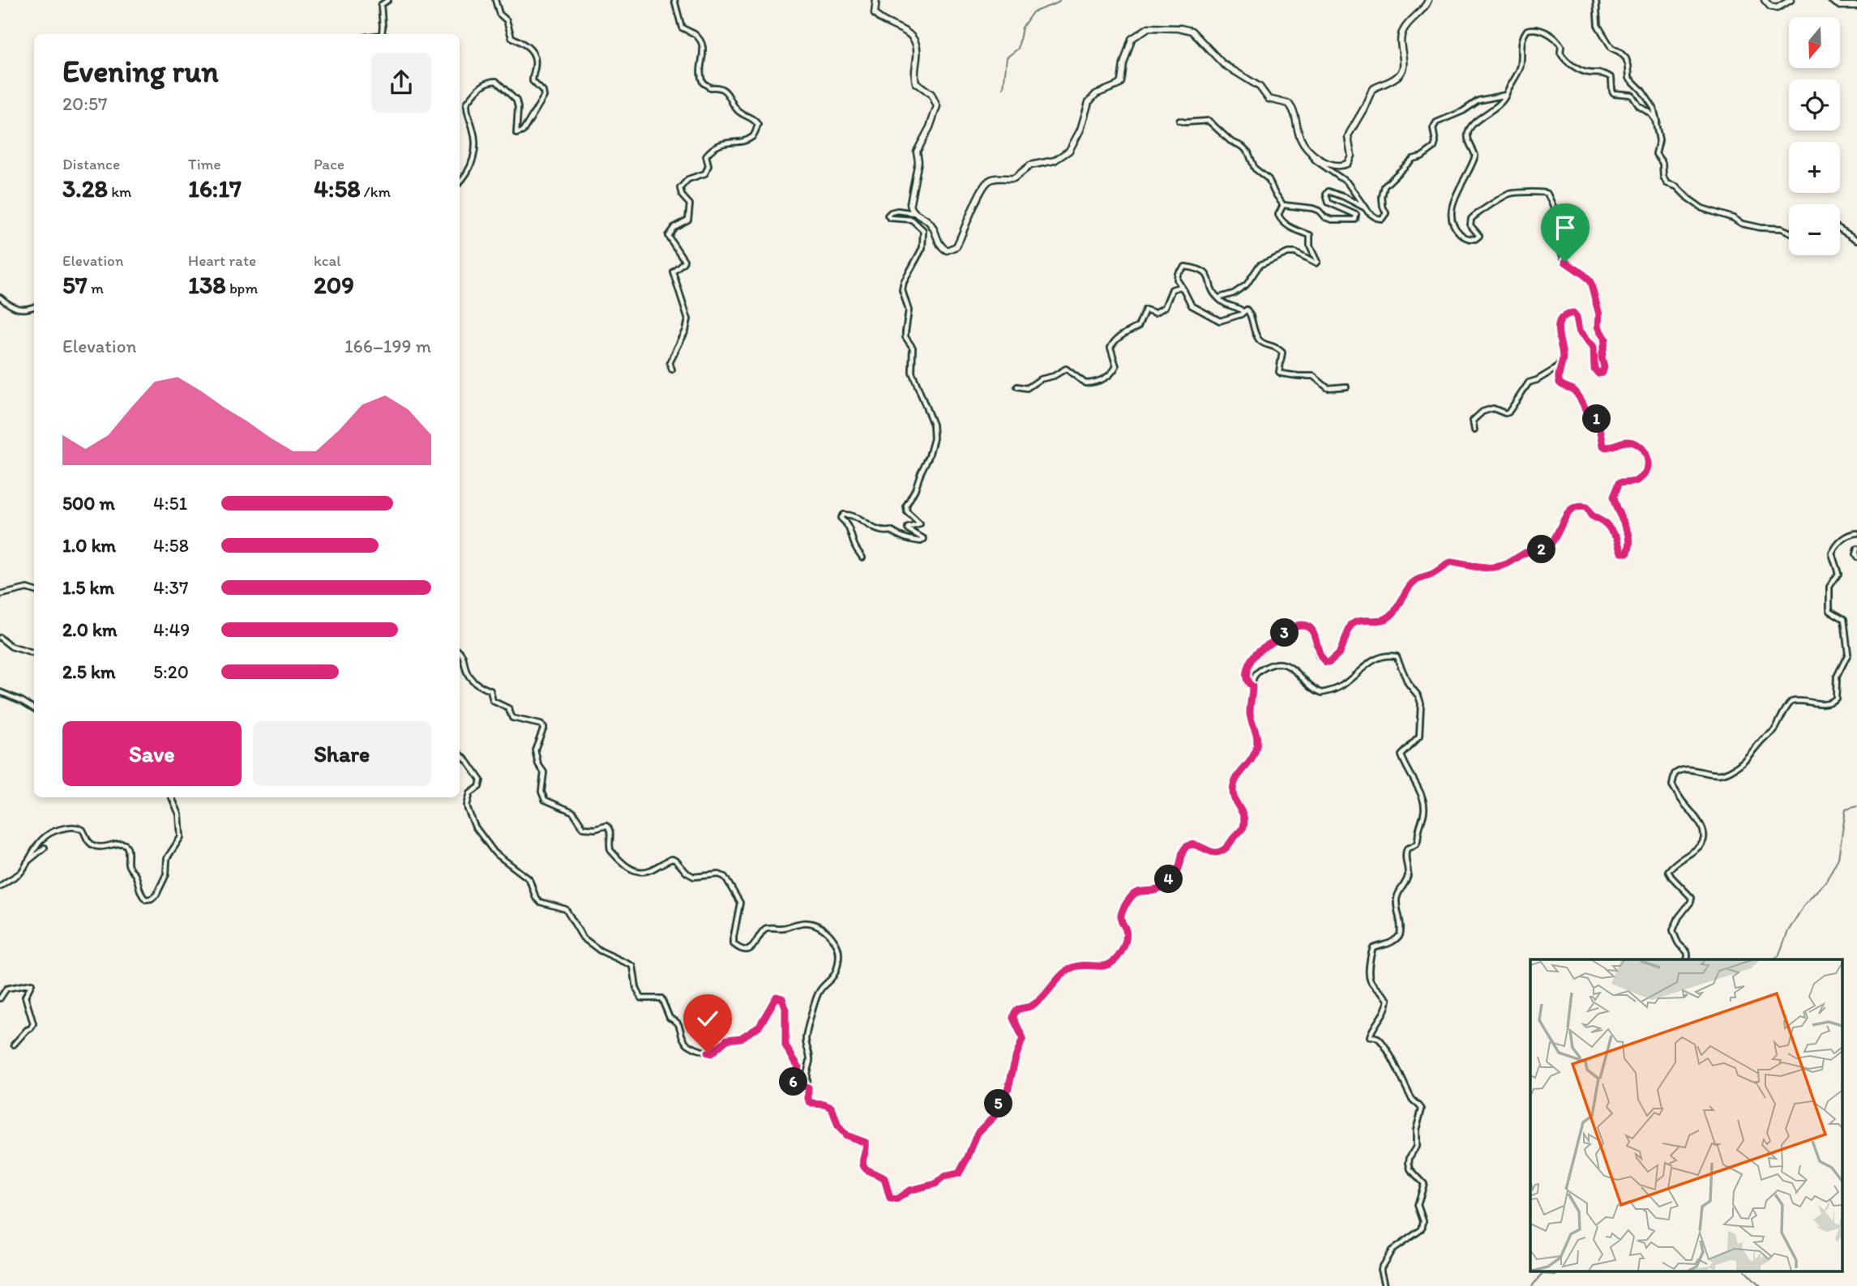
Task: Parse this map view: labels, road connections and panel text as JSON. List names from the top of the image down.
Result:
{
  "north": "bottom",
  "page": {
    "map_buttons": ["+", "−"],
    "heading": ["Evening run", "20:57"],
    "stats": [
      ["Distance", "3.28 km"],
      ["Time", "16:17"],
      ["Pace", "4:58 /km"],
      ["Elevation", "57 m"],
      ["Heart rate", "138 bpm"],
      ["kcal", "209"]
    ],
    "chart": ["Elevation", "166–199 m"],
    "pins": [
      "1",
      "2",
      "3",
      "4",
      "6",
      "5"
    ],
    "list": [
      {
        "name": "500 m",
        "note": "4:51"
      },
      {
        "name": "1.0 km",
        "note": "4:58"
      },
      {
        "name": "1.5 km",
        "note": "4:37"
      },
      {
        "name": "2.0 km",
        "note": "4:49"
      },
      {
        "name": "2.5 km",
        "note": "5:20"
      }
    ],
    "buttons": ["Save", "Share"]
  }
}
